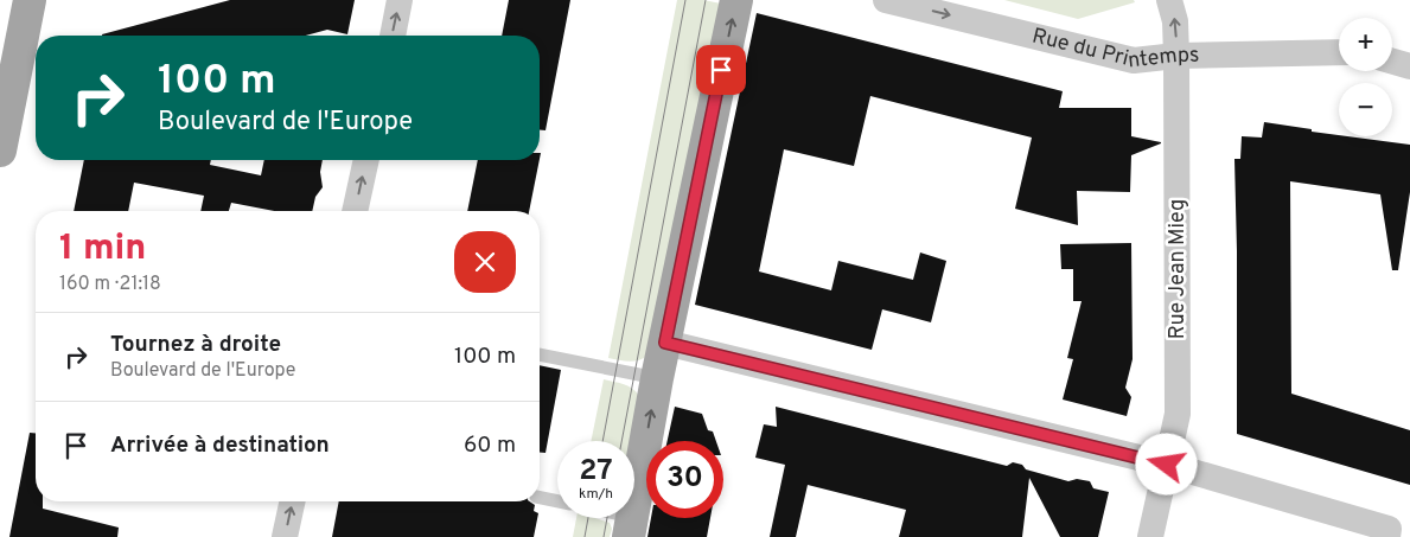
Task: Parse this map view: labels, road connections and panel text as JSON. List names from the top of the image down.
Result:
{
  "streets": {
    "street": ["Rue du Printemps", "Rue Jean Mieg"]
  },
  "crossings": [
    ["Rue du Printemps", "Rue Jean Mieg"]
  ],
  "one_way": ["Rue du Printemps"],
  "page": {
    "map_buttons": ["+", "−"],
    "turn": ["100 m", "Boulevard de l'Europe"],
    "heading": ["1 min", "160 m · 21:18"],
    "list": [
      {
        "name": "Tournez à droite",
        "note": "Boulevard de l'Europe",
        "value": "100 m"
      },
      {
        "name": "Arrivée à destination",
        "value": "60 m"
      }
    ],
    "speed": "27 km/h",
    "limit": "30"
  }
}
